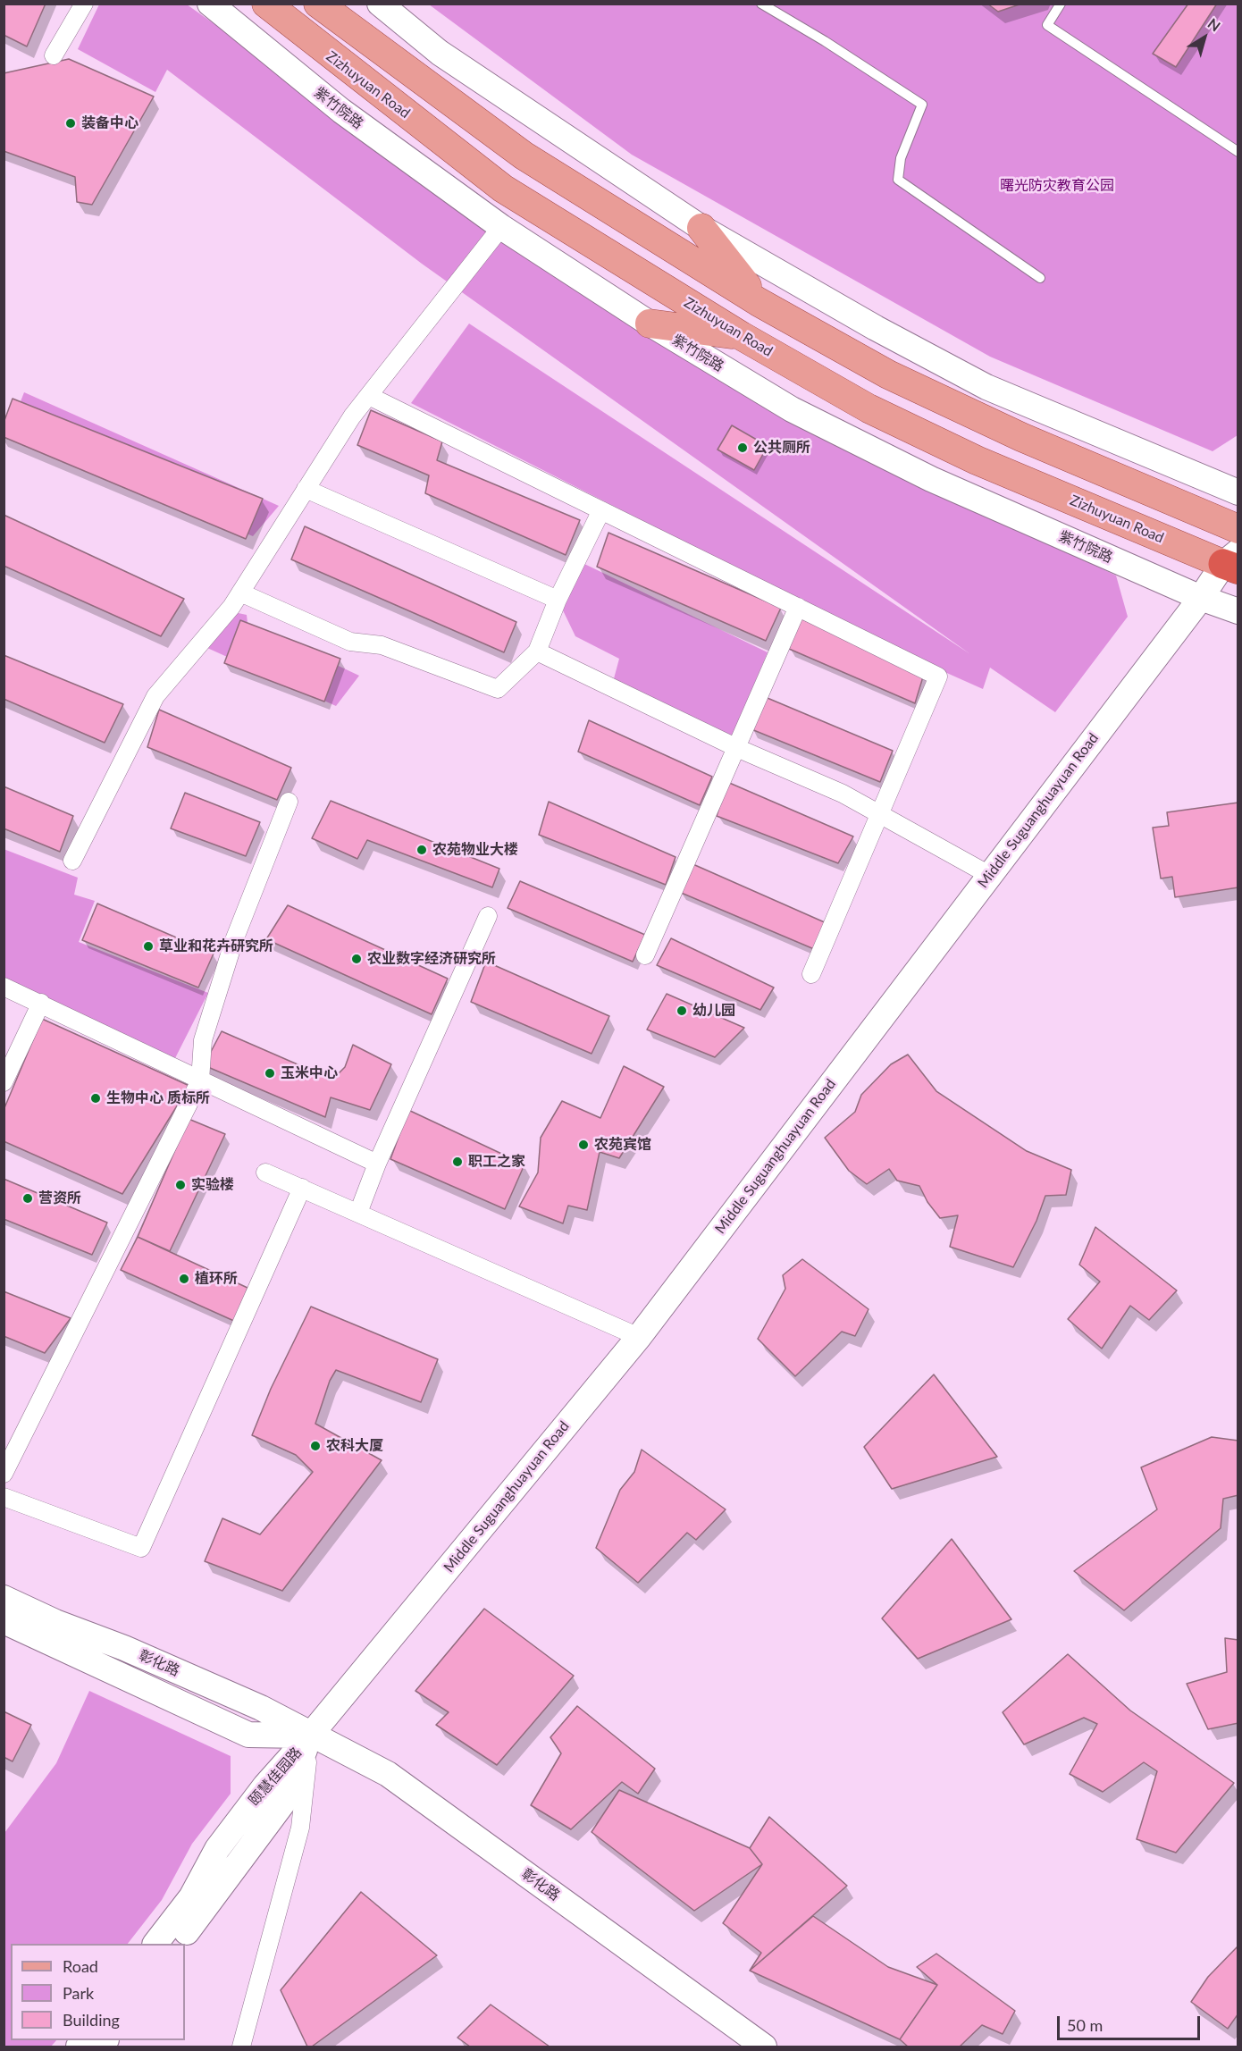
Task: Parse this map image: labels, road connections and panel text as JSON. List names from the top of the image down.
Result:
{
  "streets": {
    "main road": ["Zizhuyuan Road"],
    "street": [
      "紫竹院路",
      "Middle Suguanghuayuan Road",
      "彰化路",
      "颐慧佳园路"
    ]
  },
  "crossings": [
    ["Zizhuyuan Road", "Middle Suguanghuayuan Road"],
    ["紫竹院路", "Middle Suguanghuayuan Road"],
    ["Middle Suguanghuayuan Road", "彰化路"],
    ["Middle Suguanghuayuan Road", "颐慧佳园路"],
    ["彰化路", "颐慧佳园路"]
  ],
  "parks": ["曙光防灾教育公园"],
  "places": [
    "装备中心",
    "公共厕所",
    "农苑物业大楼",
    "草业和花卉研究所",
    "农业数字经济研究所",
    "幼儿园",
    "玉米中心",
    "生物中心 质标所",
    "农苑宾馆",
    "职工之家",
    "实验楼",
    "营资所",
    "植环所",
    "农科大厦"
  ],
  "legend": ["Road", "Park", "Building"],
  "scale_bar": "50 m",
  "north": "top right"
}
